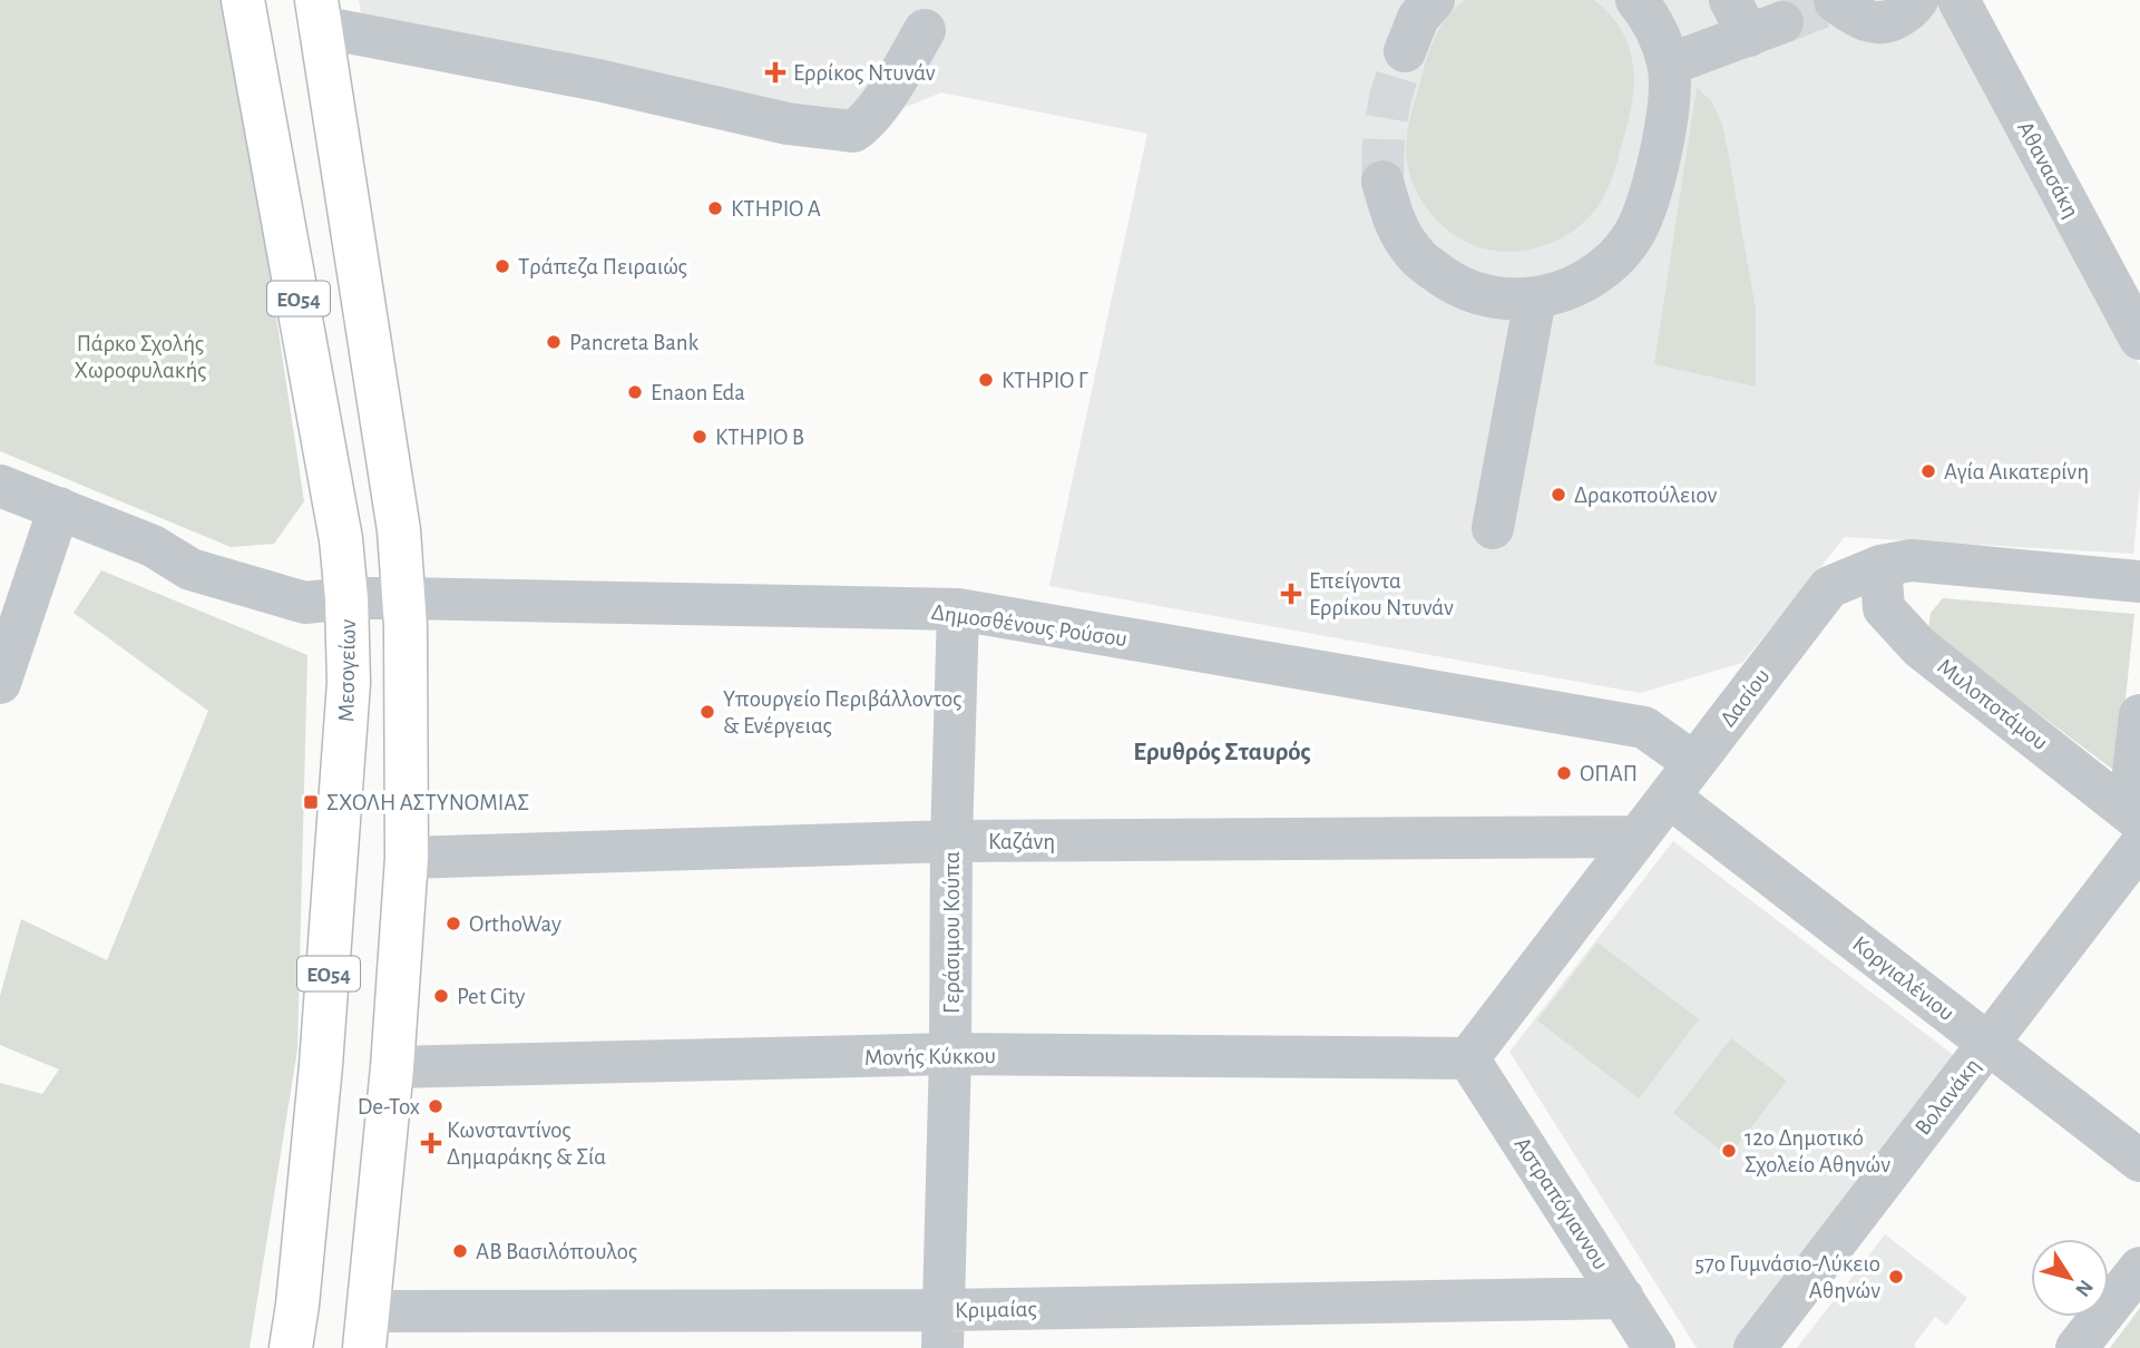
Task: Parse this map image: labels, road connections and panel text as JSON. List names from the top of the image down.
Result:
{
  "streets": {
    "main road": ["ΕΟ54", "Μεσογείων"],
    "street": [
      "Αθανασάκη",
      "Δημοσθένους Ρούσου",
      "Δασίου",
      "Μυλοποτάμου",
      "Καζάνη",
      "Γεράσιμου Κούπα",
      "Κοργιαλένιου",
      "Μονής Κύκκου",
      "Βολανάκη",
      "Αστραπόγιαννου",
      "Κριμαίας"
    ]
  },
  "crossings": [
    ["ΕΟ54", "Δημοσθένους Ρούσου"],
    ["ΕΟ54", "Καζάνη"],
    ["ΕΟ54", "Μονής Κύκκου"],
    ["ΕΟ54", "Κριμαίας"],
    ["Δημοσθένους Ρούσου", "Μεσογείων"],
    ["Δημοσθένους Ρούσου", "Δασίου"],
    ["Δημοσθένους Ρούσου", "Γεράσιμου Κούπα"],
    ["Δασίου", "Μυλοποτάμου"],
    ["Δασίου", "Καζάνη"],
    ["Δασίου", "Κοργιαλένιου"],
    ["Δασίου", "Μονής Κύκκου"],
    ["Δασίου", "Αστραπόγιαννου"],
    ["Μυλοποτάμου", "Βολανάκη"],
    ["Καζάνη", "Γεράσιμου Κούπα"],
    ["Γεράσιμου Κούπα", "Μονής Κύκκου"],
    ["Γεράσιμου Κούπα", "Κριμαίας"],
    ["Κοργιαλένιου", "Βολανάκη"],
    ["Μονής Κύκκου", "Αστραπόγιαννου"],
    ["Αστραπόγιαννου", "Κριμαίας"]
  ],
  "districts": ["Ερυθρός Σταυρός"],
  "parks": ["Πάρκο Σχολής Χωροφυλακής"],
  "places": {
    "health": ["Ερρίκος Ντυνάν", "Επείγοντα Ερρίκου Ντυνάν", "Κωνσταντίνος Δημαράκης & Σία"],
    "other": [
      "ΚΤΗΡΙΟ Α",
      "Τράπεζα Πειραιώς",
      "Pancreta Bank",
      "ΚΤΗΡΙΟ Γ",
      "Enaon Eda",
      "ΚΤΗΡΙΟ Β",
      "Αγία Αικατερίνη",
      "Δρακοπούλειον",
      "Υπουργείο Περιβάλλοντος & Ενέργειας",
      "ΟΠΑΠ",
      "OrthoWay",
      "Pet City",
      "De-Tox",
      "12ο Δημοτικό Σχολείο Αθηνών",
      "ΑΒ Βασιλόπουλος",
      "57ο Γυμνάσιο-Λύκειο Αθηνών"
    ],
    "transit": ["ΣΧΟΛΗ ΑΣΤΥΝΟΜΙΑΣ"]
  },
  "north": "bottom right"
}
